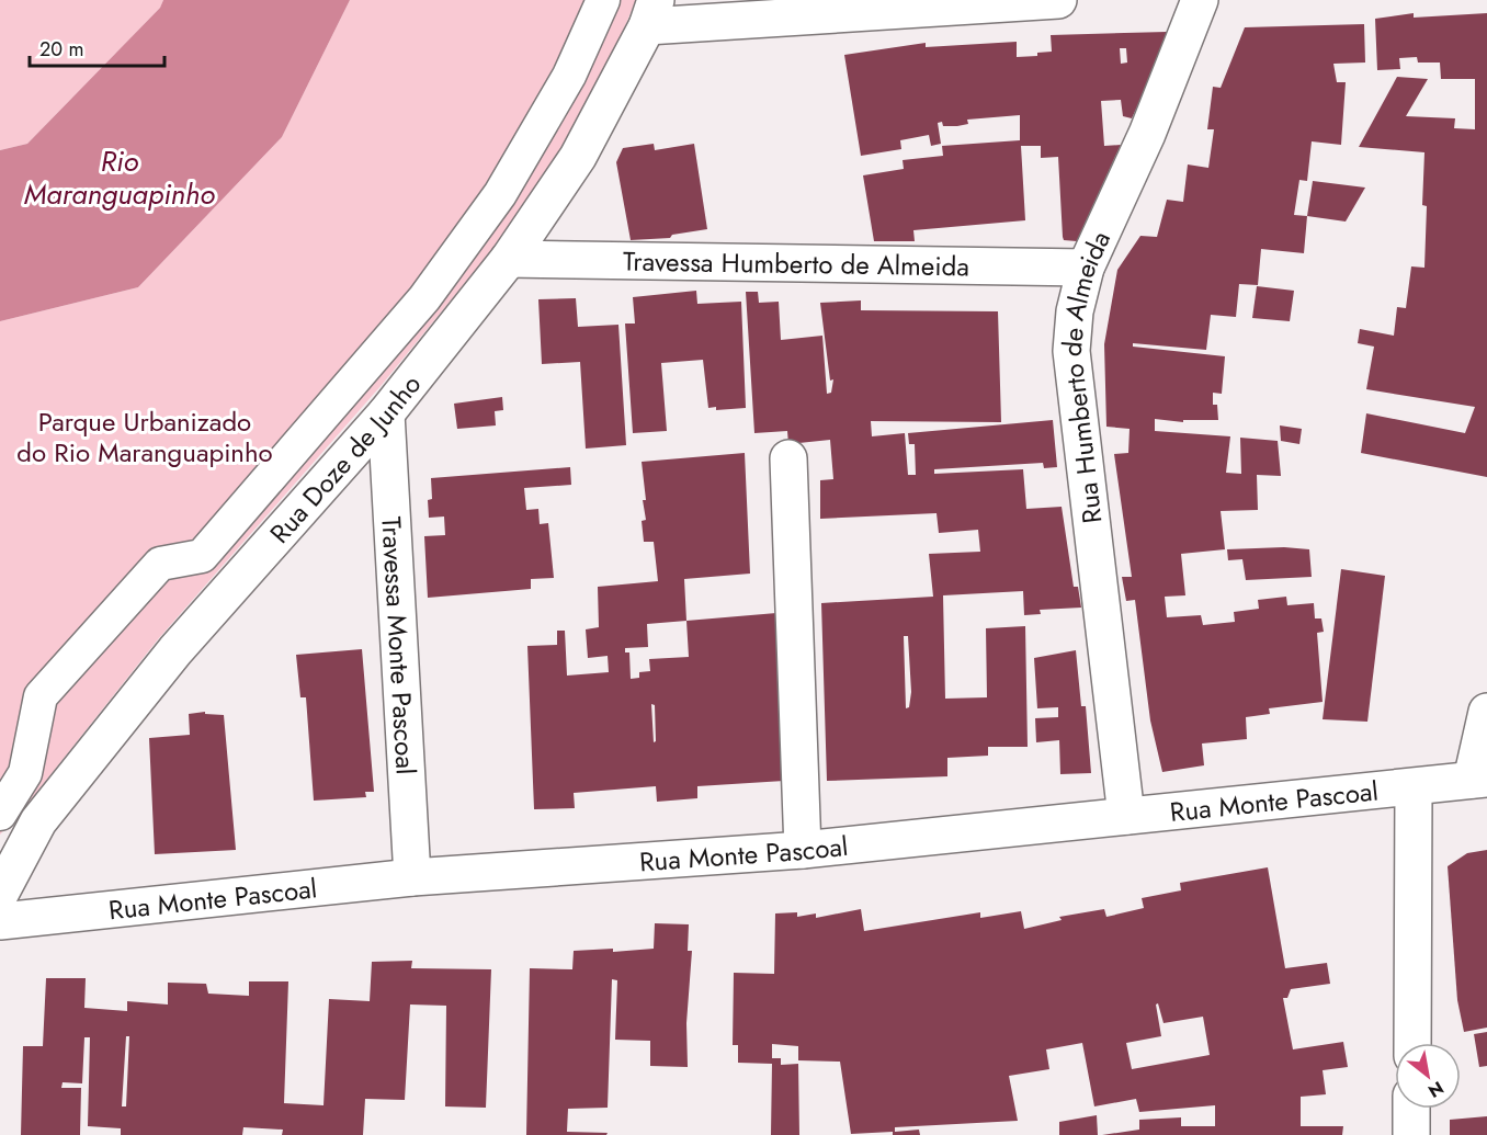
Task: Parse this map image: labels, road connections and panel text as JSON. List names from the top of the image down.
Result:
{
  "streets": {
    "street": [
      "Travessa Humberto de Almeida",
      "Rua Humberto de Almeida",
      "Rua Doze de Junho",
      "Travessa Monte Pascoal",
      "Rua Monte Pascoal"
    ]
  },
  "crossings": [
    ["Travessa Humberto de Almeida", "Rua Humberto de Almeida"],
    ["Travessa Humberto de Almeida", "Rua Doze de Junho"],
    ["Rua Humberto de Almeida", "Rua Monte Pascoal"],
    ["Rua Doze de Junho", "Travessa Monte Pascoal"],
    ["Travessa Monte Pascoal", "Rua Monte Pascoal"]
  ],
  "water": ["Rio Maranguapinho"],
  "parks": ["Parque Urbanizado do Rio Maranguapinho"],
  "scale_bar": "20 m",
  "north": "bottom right"
}
